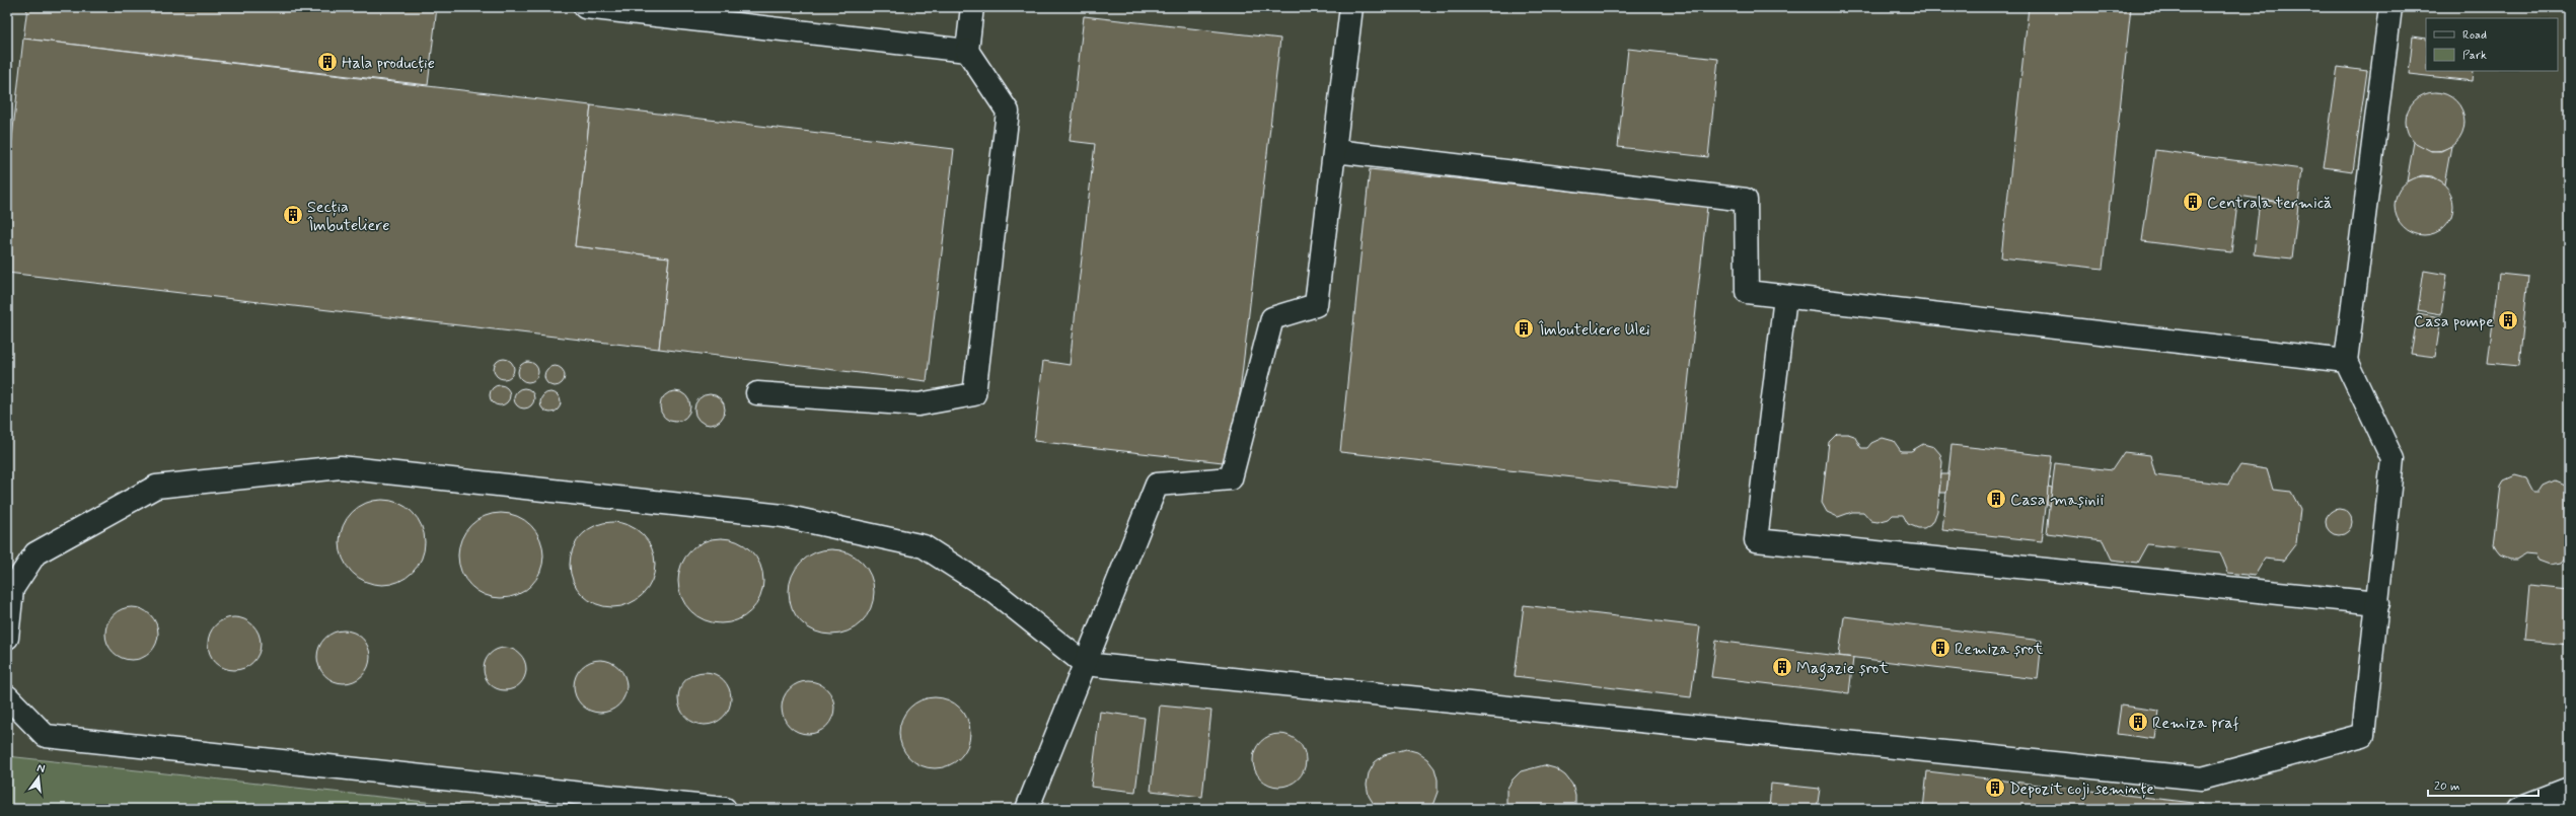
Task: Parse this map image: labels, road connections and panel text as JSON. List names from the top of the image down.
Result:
{
  "places": {
    "building": [
      "Hala producție",
      "Centrala termică",
      "Secția Îmbuteliere",
      "Casa pompe",
      "Îmbuteliere Ulei",
      "Casa mașinii",
      "Remiza șrot",
      "Magazie șrot",
      "Remiza praf",
      "Depozit coji semințe"
    ]
  },
  "legend": ["Road", "Park"],
  "scale_bar": "20 m",
  "north": "top"
}
